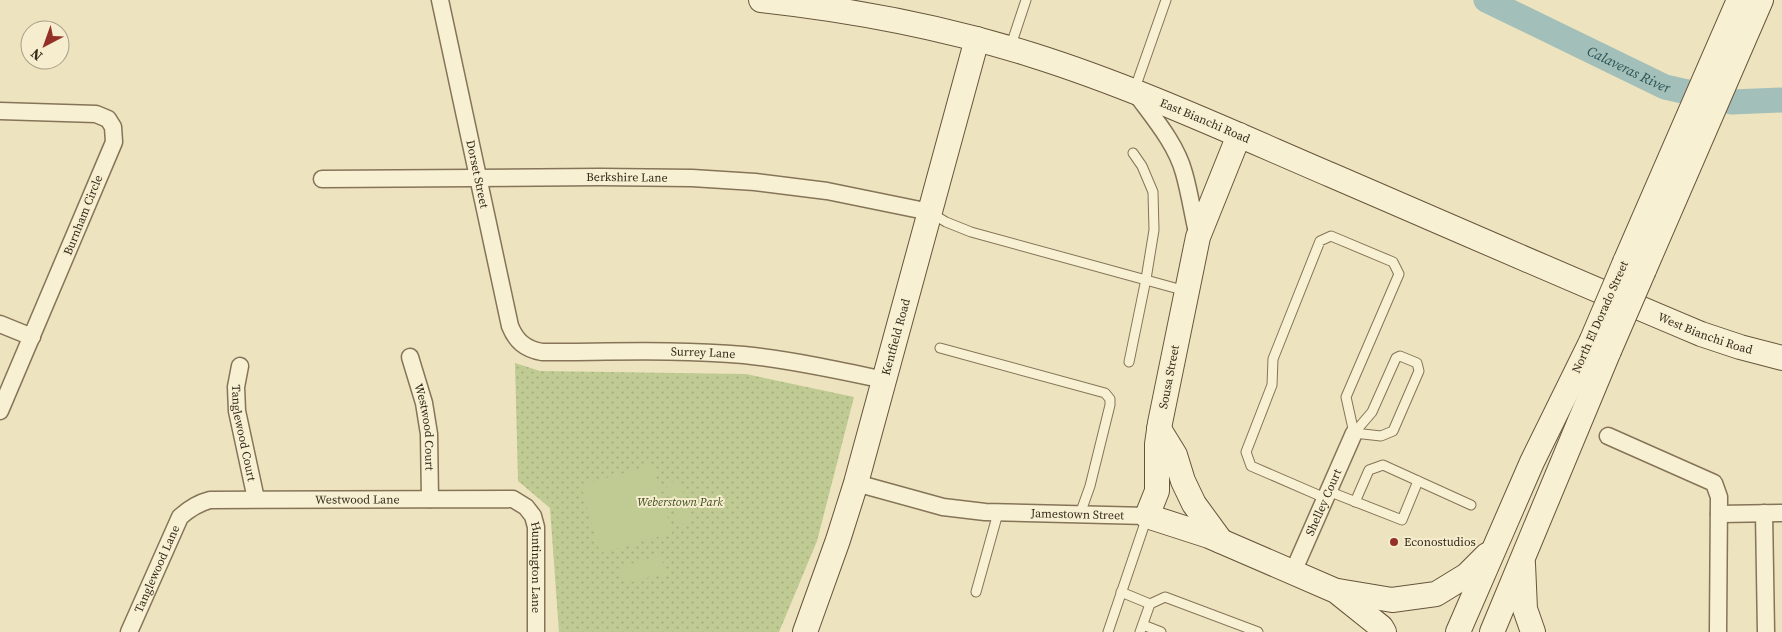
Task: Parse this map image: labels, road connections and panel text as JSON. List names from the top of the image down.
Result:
{
  "streets": {
    "street": [
      "East Bianchi Road",
      "Dorset Street",
      "Berkshire Lane",
      "Burnham Circle",
      "North El Dorado Street",
      "West Bianchi Road",
      "Kentfield Road",
      "Surrey Lane",
      "Sousa Street",
      "Westwood Court",
      "Tanglewood Court",
      "Westwood Lane",
      "Shelley Court",
      "Jamestown Street",
      "Huntington Lane",
      "Tanglewood Lane"
    ]
  },
  "crossings": [
    ["East Bianchi Road", "West Bianchi Road"],
    ["East Bianchi Road", "Kentfield Road"],
    ["East Bianchi Road", "Sousa Street"],
    ["Dorset Street", "Berkshire Lane"],
    ["Dorset Street", "Surrey Lane"],
    ["Berkshire Lane", "Kentfield Road"],
    ["Kentfield Road", "Surrey Lane"],
    ["Kentfield Road", "Jamestown Street"],
    ["Sousa Street", "Jamestown Street"],
    ["Westwood Court", "Westwood Lane"],
    ["Tanglewood Court", "Westwood Lane"],
    ["Westwood Lane", "Huntington Lane"],
    ["Westwood Lane", "Tanglewood Lane"],
    ["Shelley Court", "Jamestown Street"]
  ],
  "water": ["Calaveras River"],
  "parks": ["Weberstown Park"],
  "places": ["Econostudios"],
  "north": "bottom left"
}
